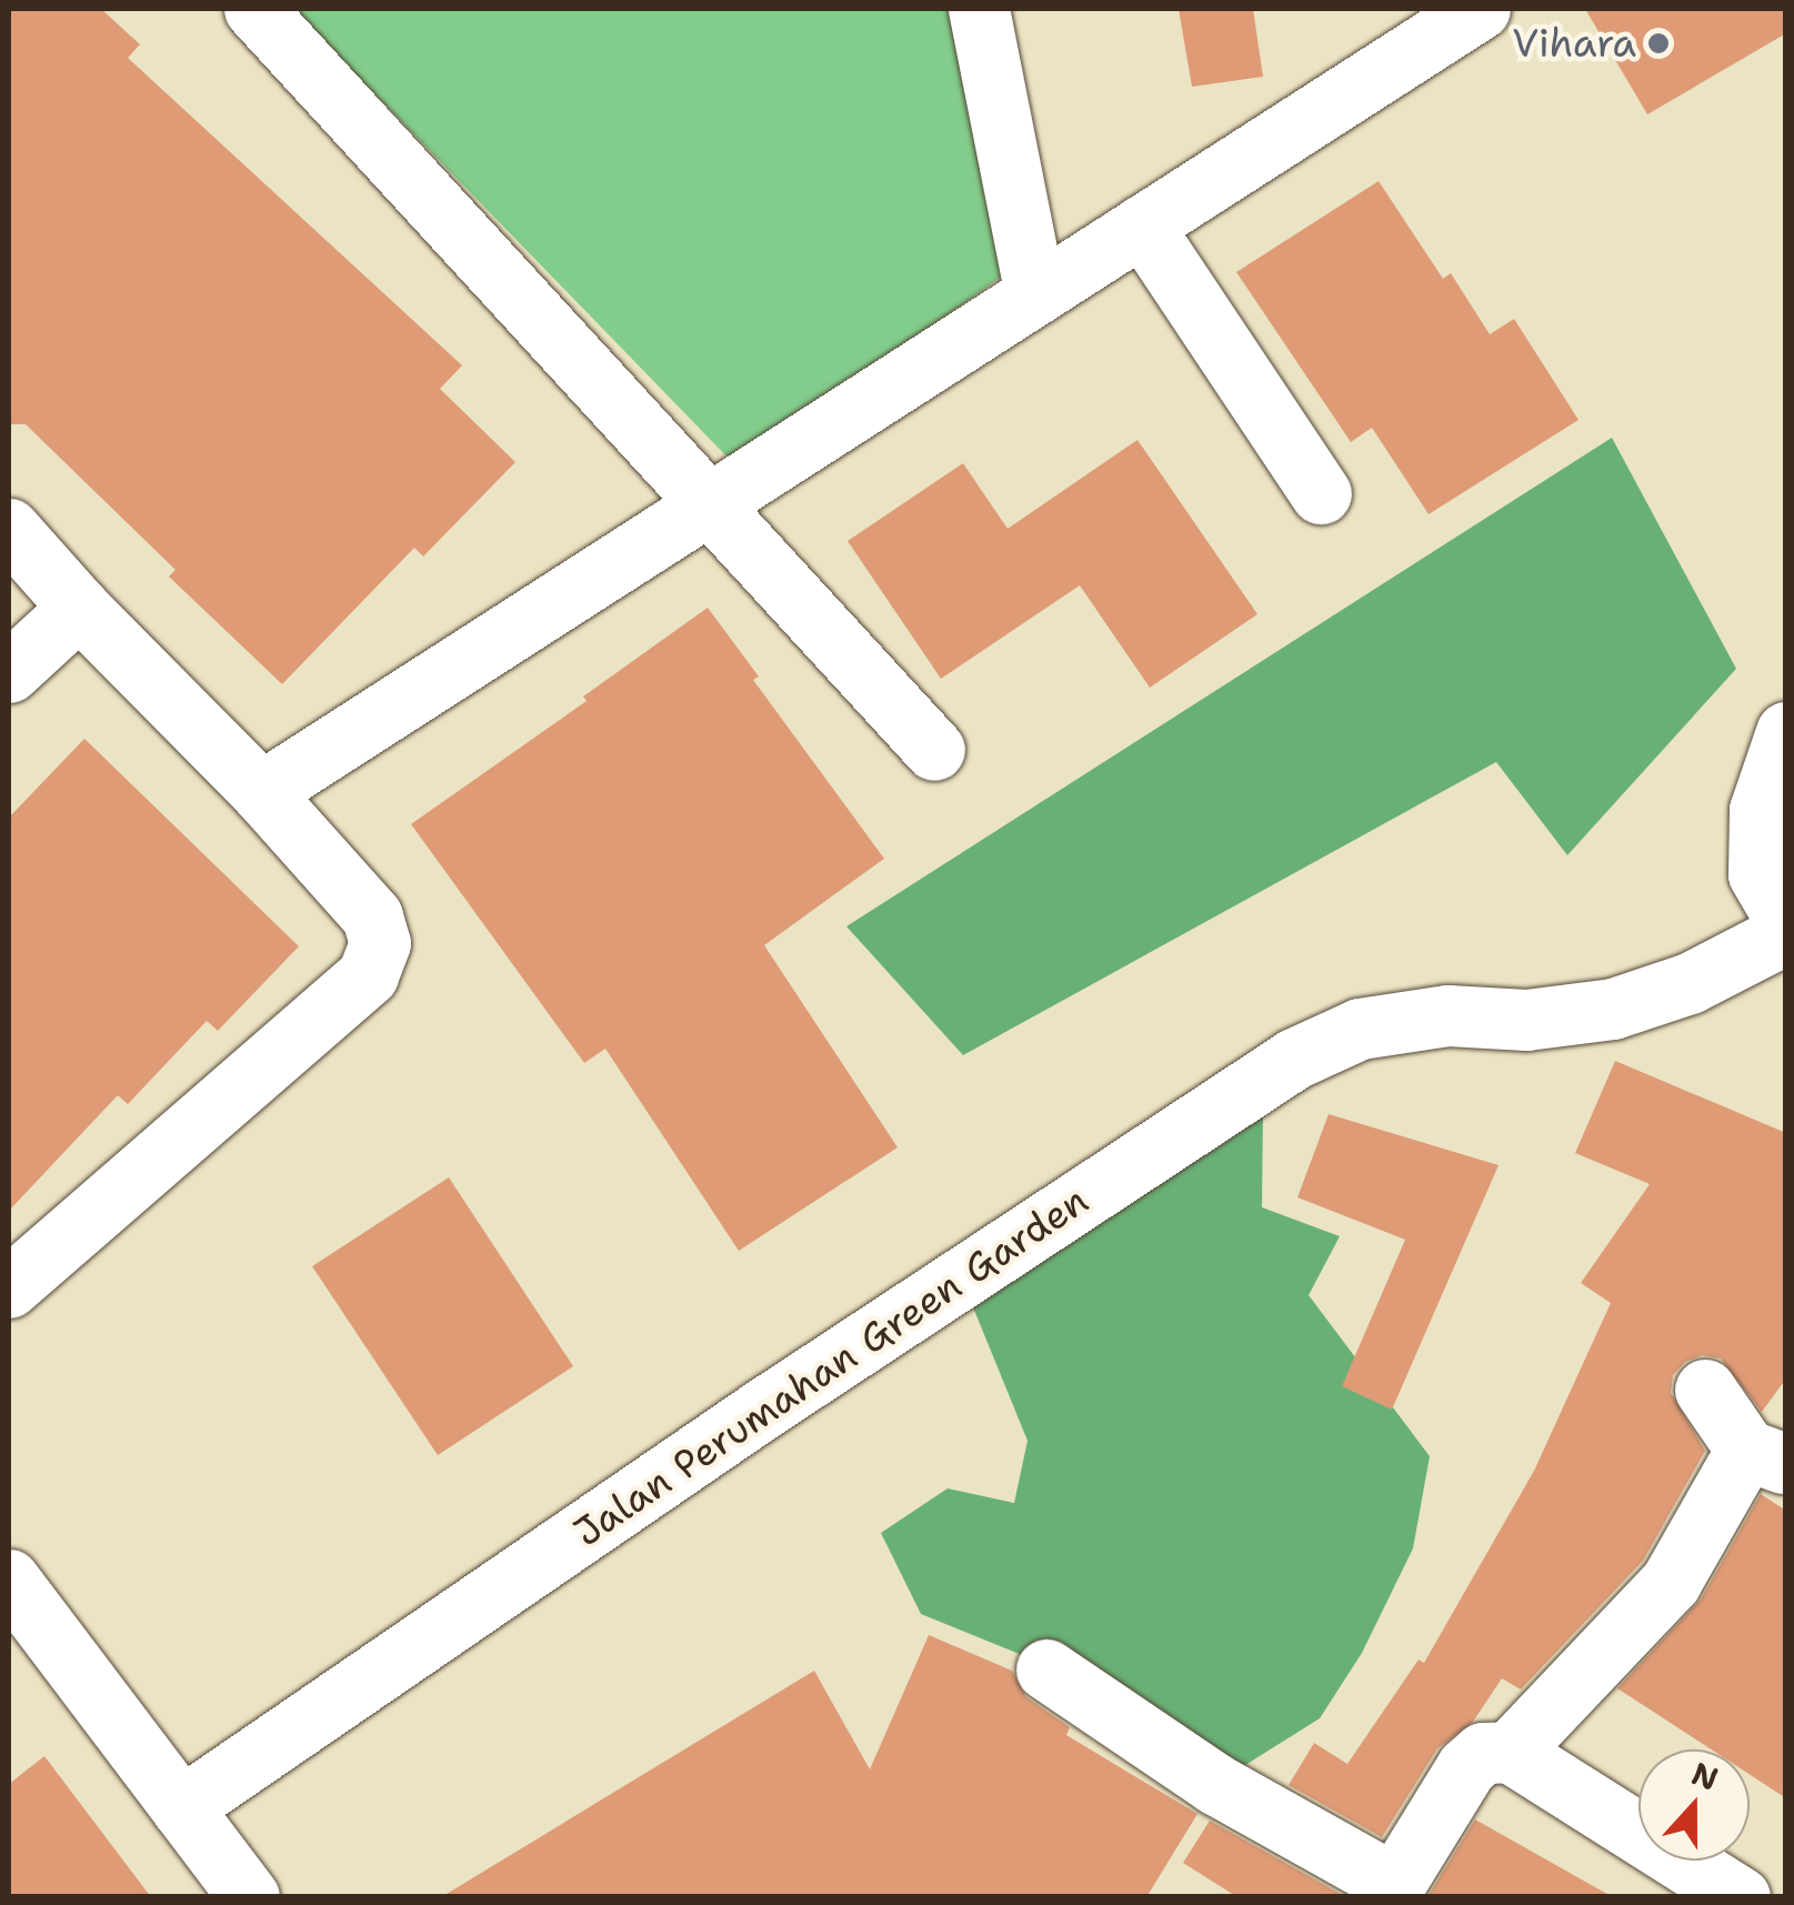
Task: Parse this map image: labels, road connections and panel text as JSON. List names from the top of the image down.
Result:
{
  "streets": {
    "street": ["Jalan Perumahan Green Garden"]
  },
  "places": ["Vihara"],
  "north": "top"
}
